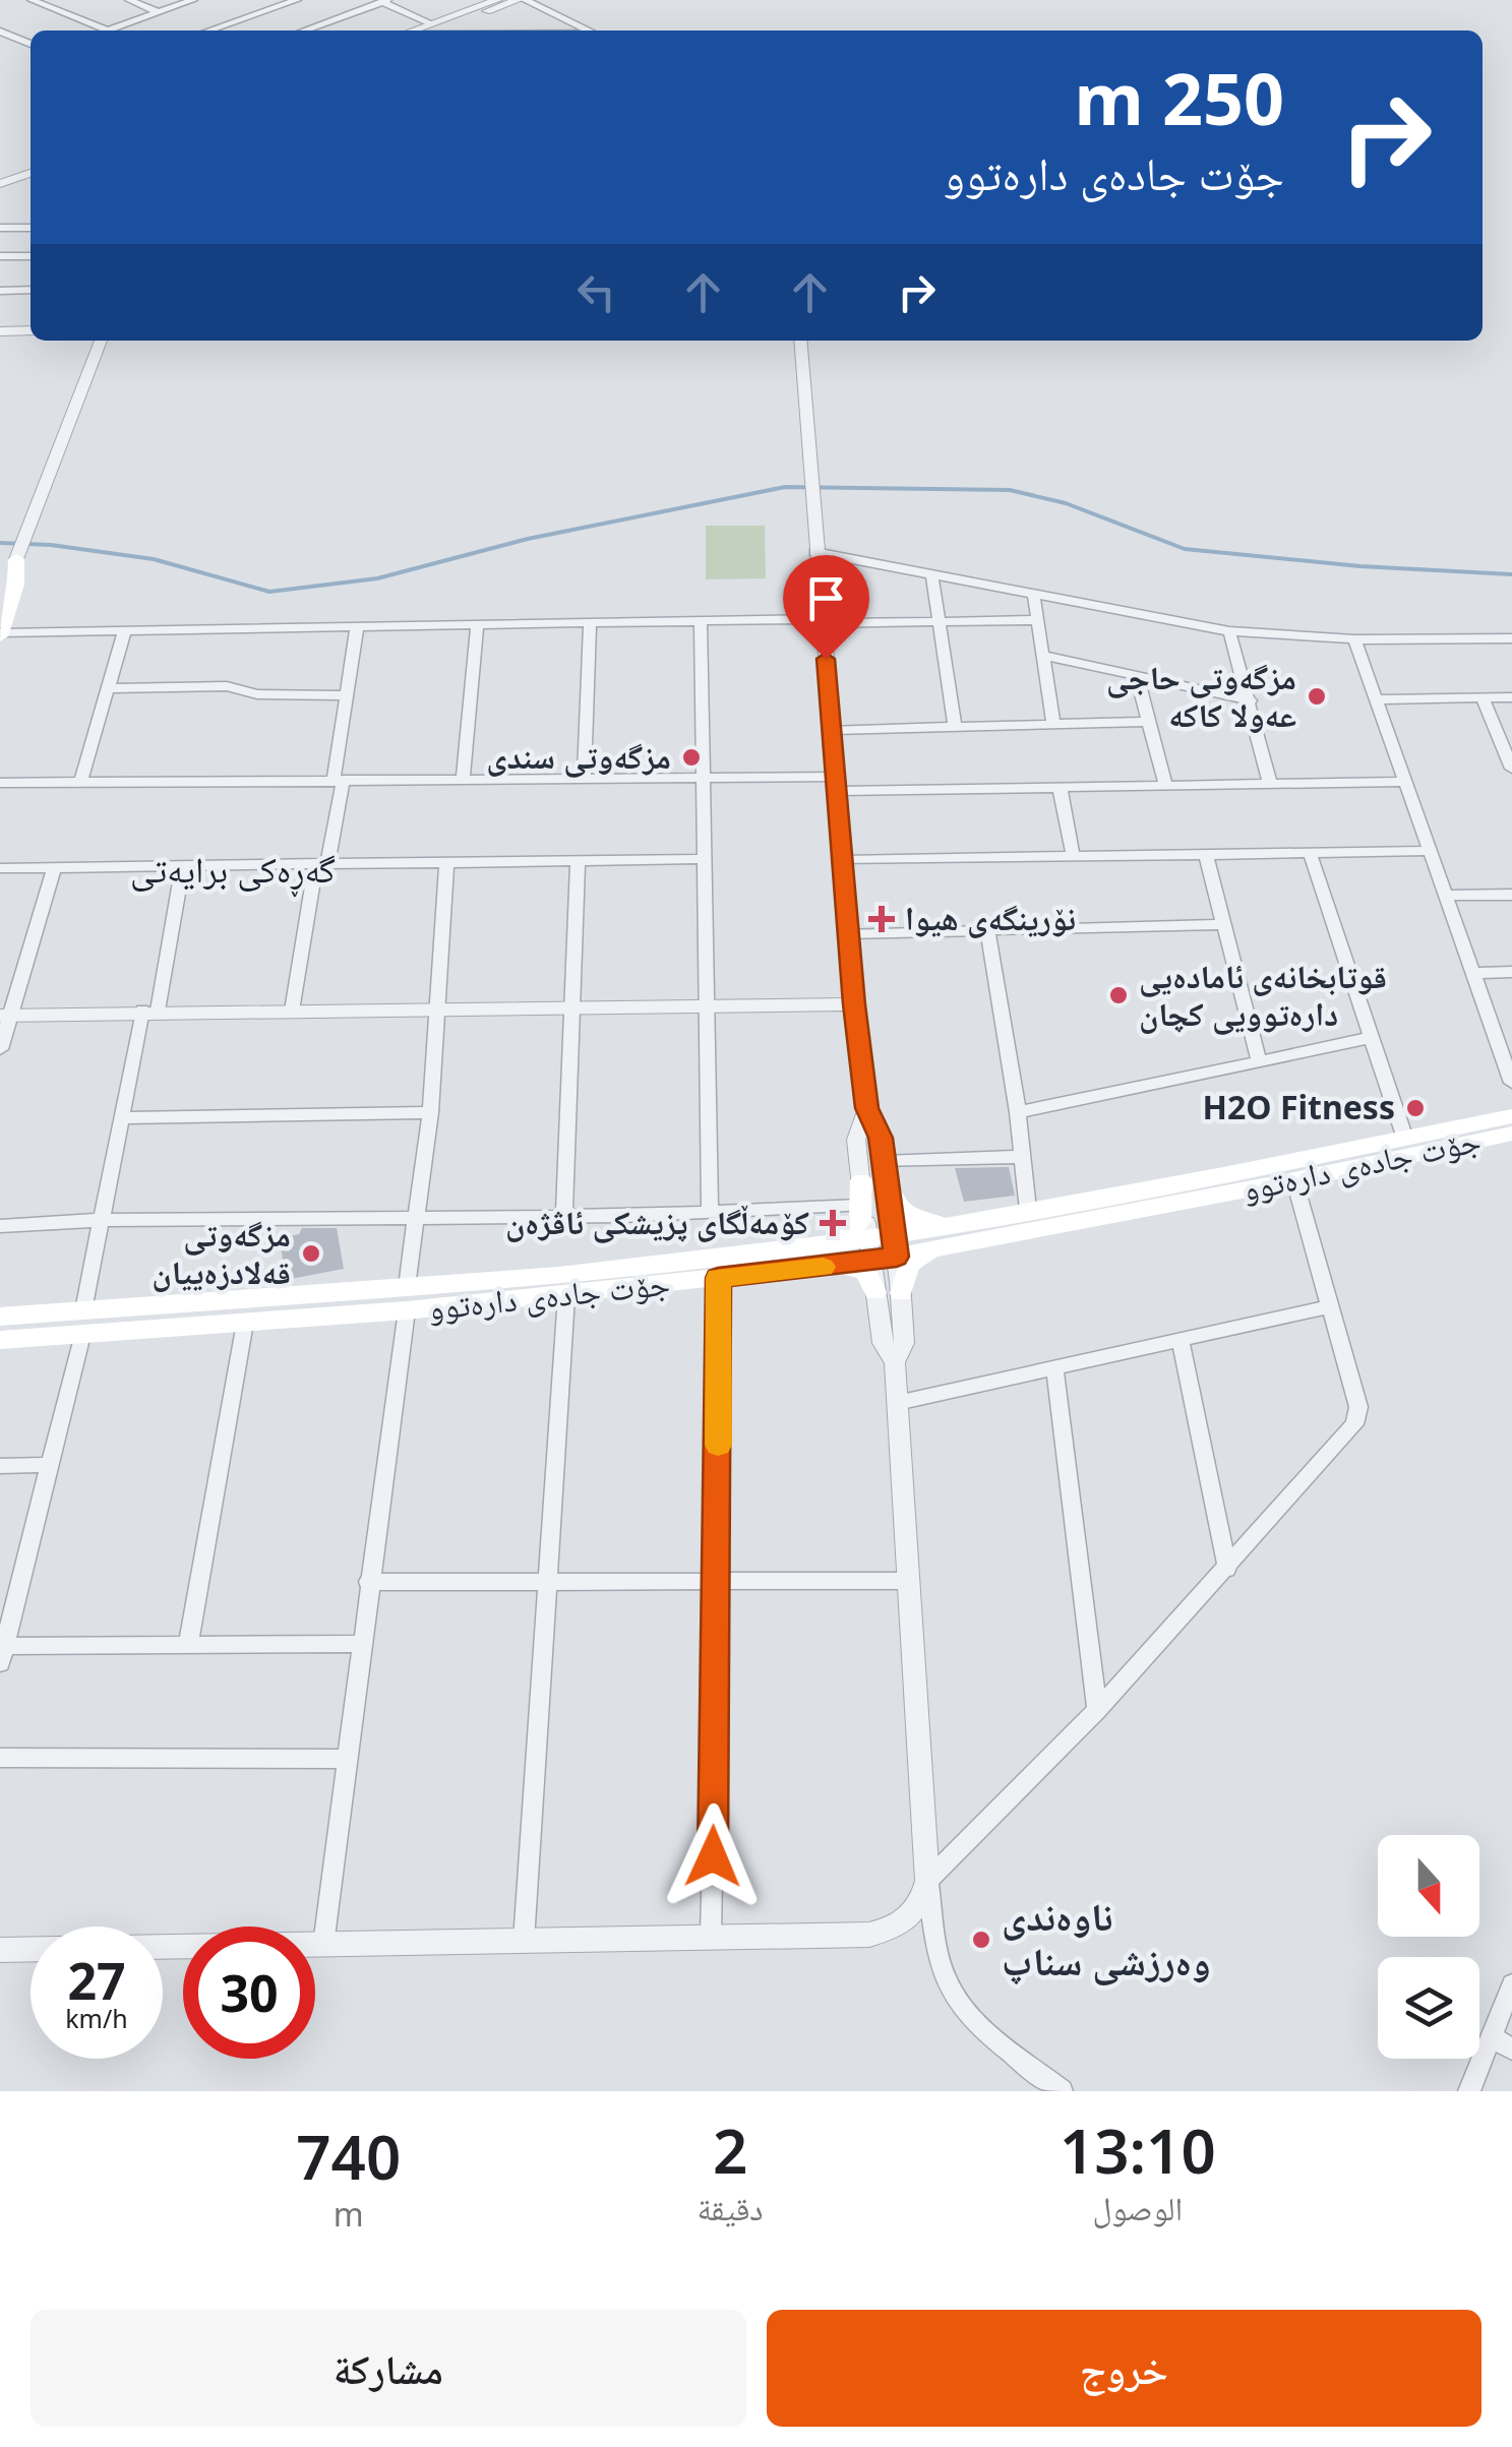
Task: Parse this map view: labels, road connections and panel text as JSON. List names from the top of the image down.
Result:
{
  "streets": {
    "main road": ["جۆت جادەی دارەتوو"]
  },
  "districts": ["گەڕەکی برایەتی"],
  "places": {
    "other": [
      "مزگەوتی حاجی عەولا کاکە",
      "مزگەوتی سندی",
      "قوتابخانەی ئامادەیی دارەتوویی کچان",
      "H2O Fitness",
      "مزگەوتی قەلادزەییان",
      "ناوەندی وەرزشی سناپ"
    ],
    "health": ["نۆرینگەی هیوا", "کۆمەڵگای پزیشکی ئاڤژەن"]
  },
  "north": "bottom",
  "page": {
    "turn": ["250 m", "جۆت جادەی دارەتوو"],
    "speed": "27 km/h",
    "limit": "30",
    "eta": [
      "13:10",
      "الوصول",
      "2",
      "دقيقة",
      "740",
      "m"
    ],
    "buttons": ["خروج", "مشاركة"]
  }
}
